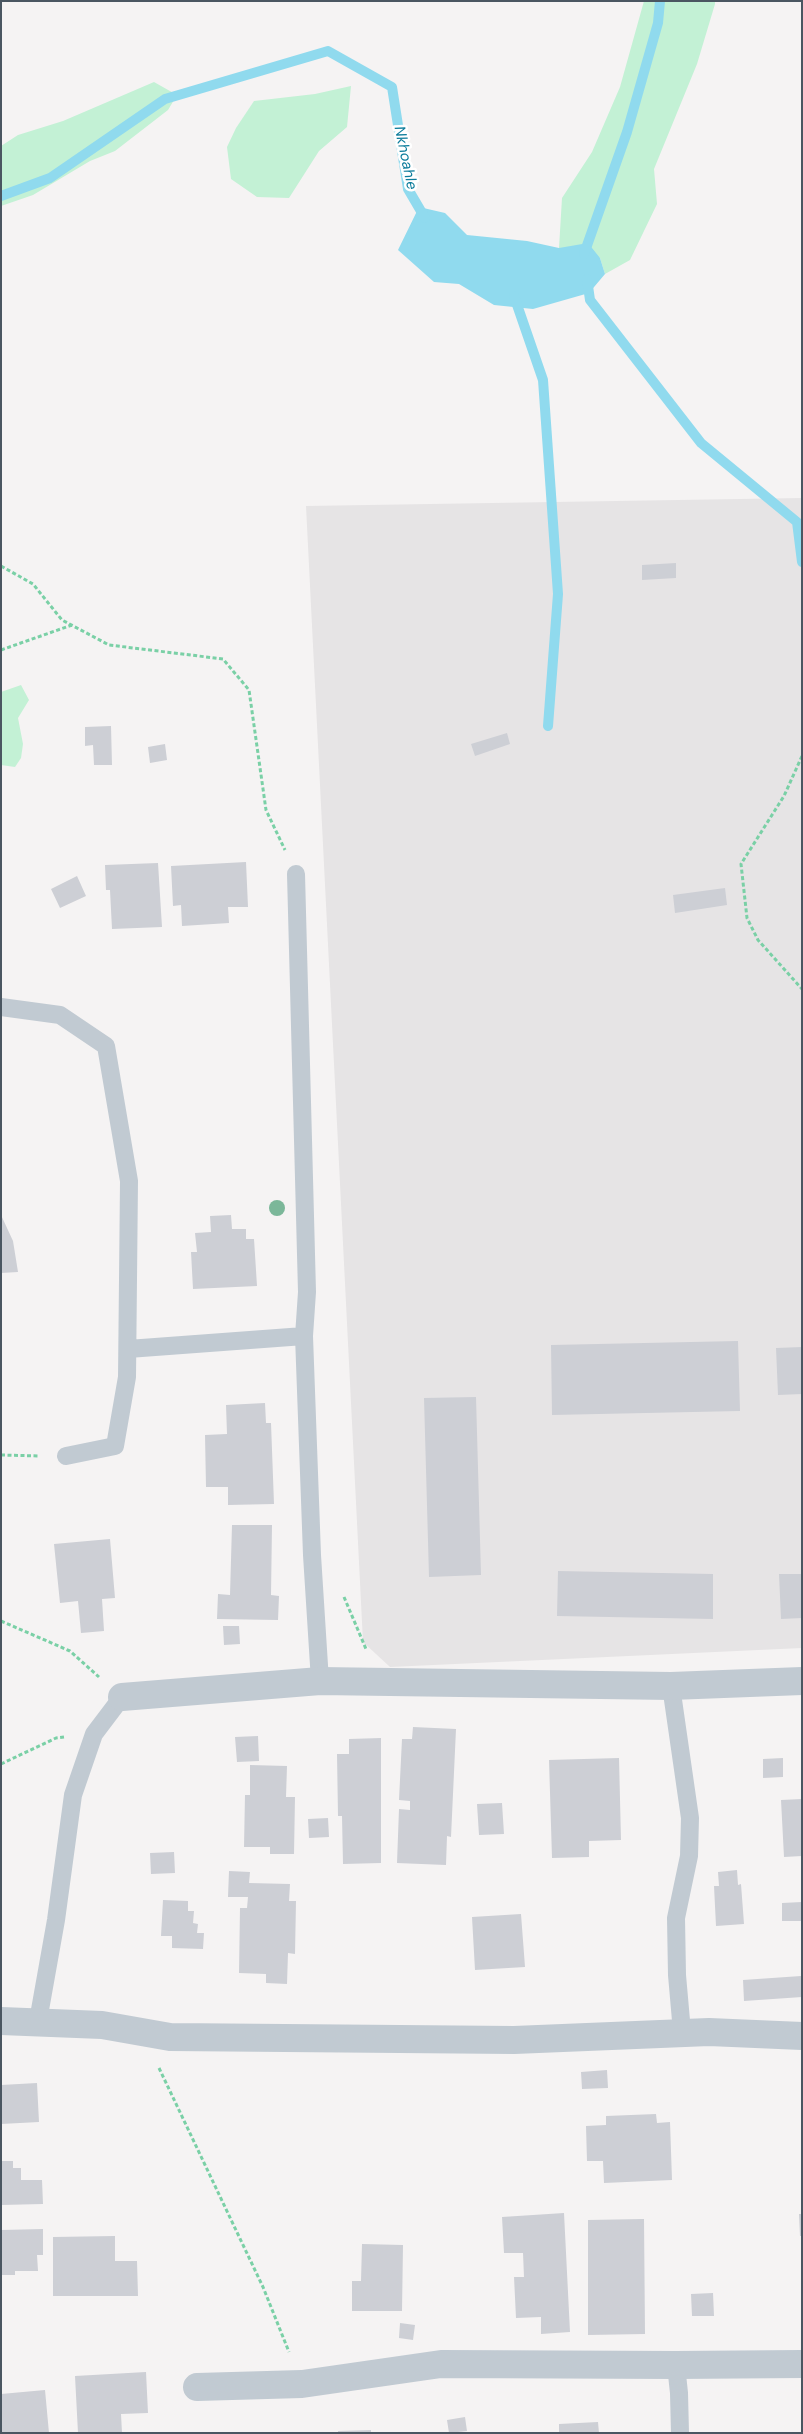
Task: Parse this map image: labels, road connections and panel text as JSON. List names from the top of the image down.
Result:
{
  "water": ["Nkhoahle"]
}
